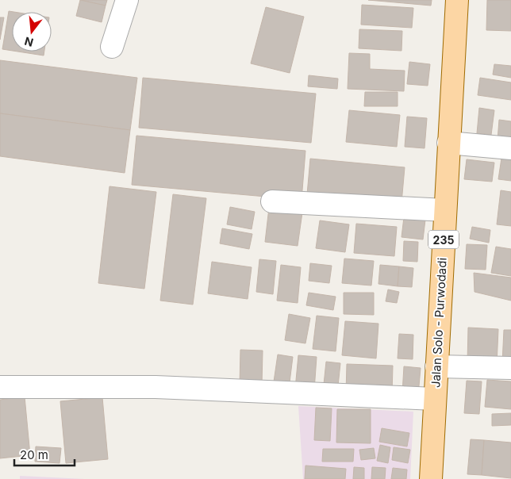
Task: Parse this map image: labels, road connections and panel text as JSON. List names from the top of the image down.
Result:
{
  "streets": {
    "main road": ["235", "Jalan Solo - Purwodadi"]
  },
  "scale_bar": "20 m",
  "north": "bottom"
}
